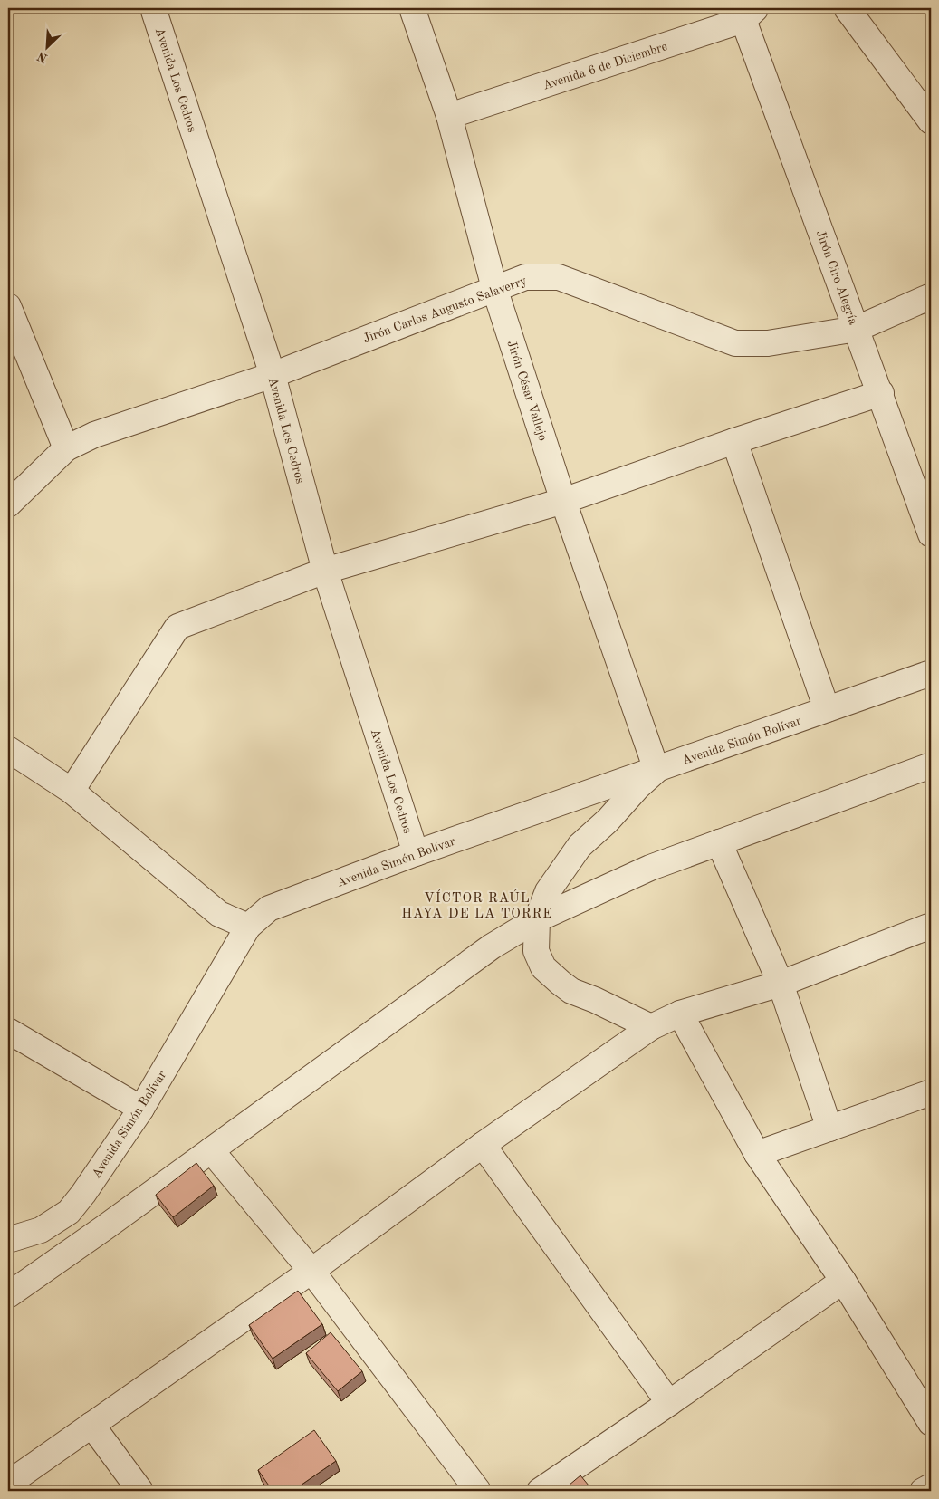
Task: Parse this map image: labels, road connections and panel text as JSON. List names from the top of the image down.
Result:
{
  "streets": {
    "street": [
      "Avenida 6 de Diciembre",
      "Avenida Los Cedros",
      "Jirón Ciro Alegría",
      "Jirón Carlos Augusto Salaverry",
      "Jirón César Vallejo",
      "Avenida Simón Bolívar"
    ]
  },
  "crossings": [
    ["Avenida 6 de Diciembre", "Jirón Ciro Alegría"],
    ["Avenida 6 de Diciembre", "Jirón César Vallejo"],
    ["Avenida Los Cedros", "Jirón Carlos Augusto Salaverry"],
    ["Avenida Los Cedros", "Avenida Simón Bolívar"],
    ["Jirón Ciro Alegría", "Jirón Carlos Augusto Salaverry"],
    ["Jirón Carlos Augusto Salaverry", "Jirón César Vallejo"],
    ["Jirón César Vallejo", "Avenida Simón Bolívar"]
  ],
  "districts": ["VÍCTOR RAÚL HAYA DE LA TORRE"],
  "north": "bottom left"
}
